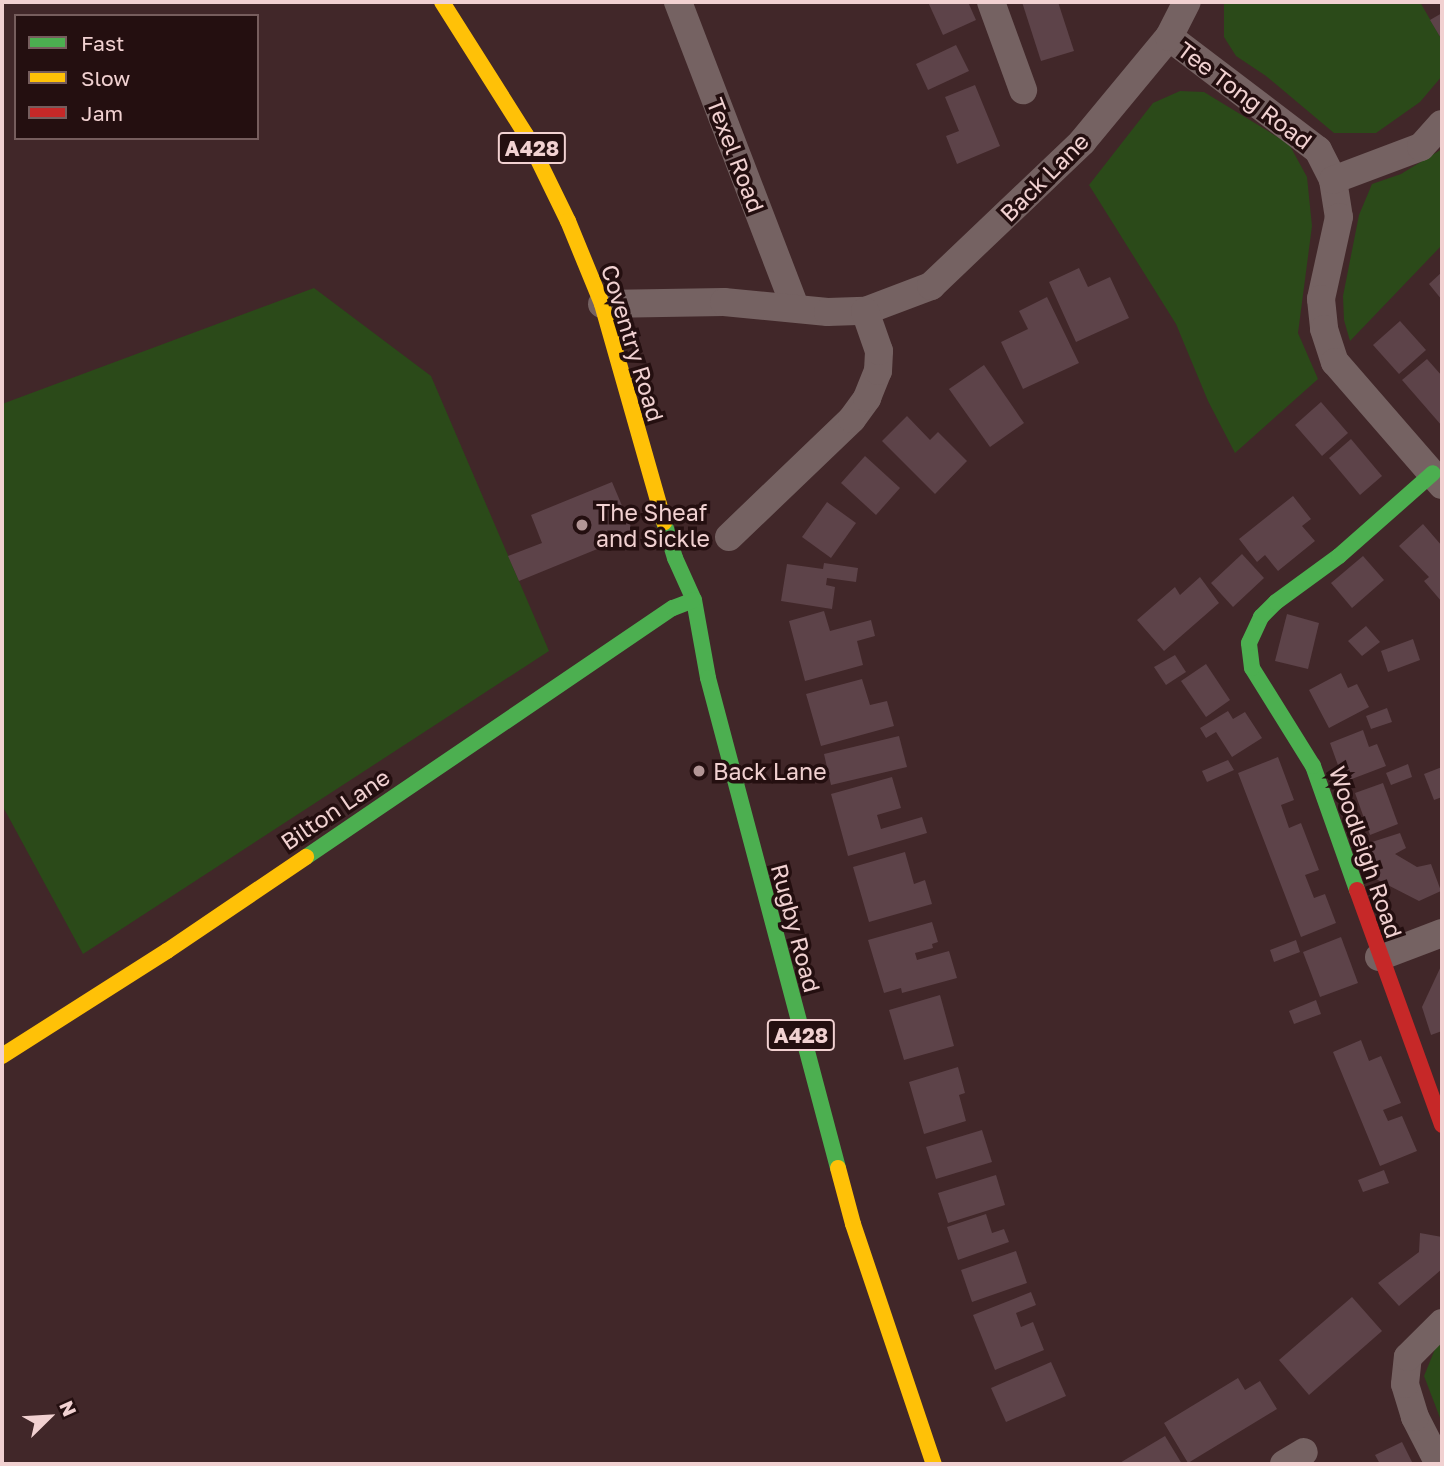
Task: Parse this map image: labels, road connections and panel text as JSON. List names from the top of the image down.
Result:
{
  "streets": {
    "street": [
      "Tee Tong Road",
      "A428",
      "Texel Road",
      "Back Lane",
      "Coventry Road",
      "Bilton Lane",
      "Woodleigh Road",
      "Rugby Road"
    ]
  },
  "crossings": [
    ["Tee Tong Road", "Back Lane"],
    ["Tee Tong Road", "Woodleigh Road"],
    ["Texel Road", "Back Lane"],
    ["Back Lane", "Coventry Road"],
    ["Coventry Road", "Bilton Lane"],
    ["Coventry Road", "Rugby Road"],
    ["Bilton Lane", "Rugby Road"]
  ],
  "places": ["The Sheaf and Sickle", "Back Lane"],
  "legend": ["Fast", "Slow", "Jam"],
  "north": "top right"
}
